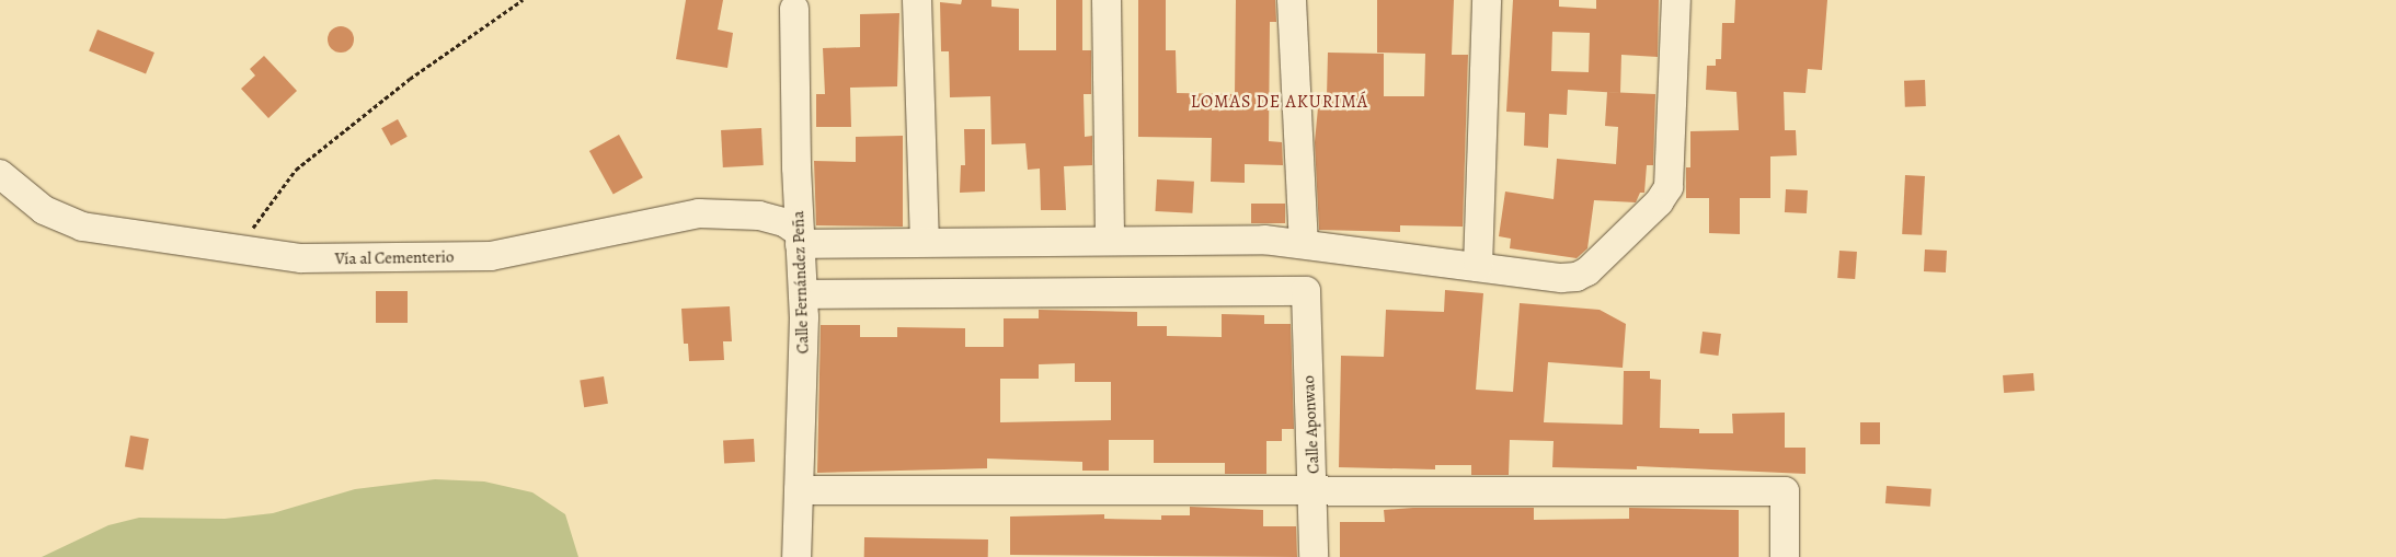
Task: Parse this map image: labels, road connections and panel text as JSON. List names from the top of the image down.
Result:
{
  "streets": {
    "street": ["Vía al Cementerio", "Calle Fernández Peña", "Calle Aponwao"]
  },
  "crossings": [
    ["Vía al Cementerio", "Calle Fernández Peña"],
    ["Calle Fernández Peña", "Calle Aponwao"]
  ],
  "districts": ["LOMAS DE AKURIMÁ"]
}
